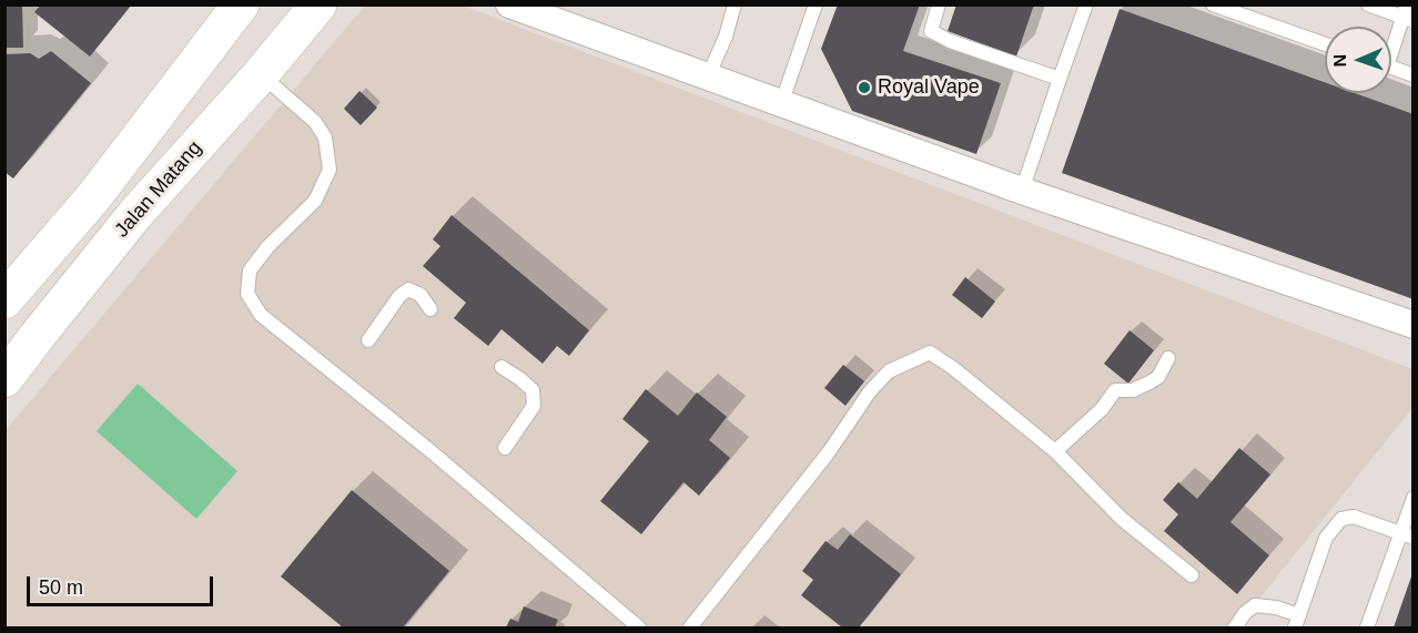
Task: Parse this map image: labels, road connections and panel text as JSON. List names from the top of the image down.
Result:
{
  "streets": {
    "main road": ["Jalan Matang"]
  },
  "places": ["Royal Vape"],
  "scale_bar": "50 m",
  "north": "left"
}
